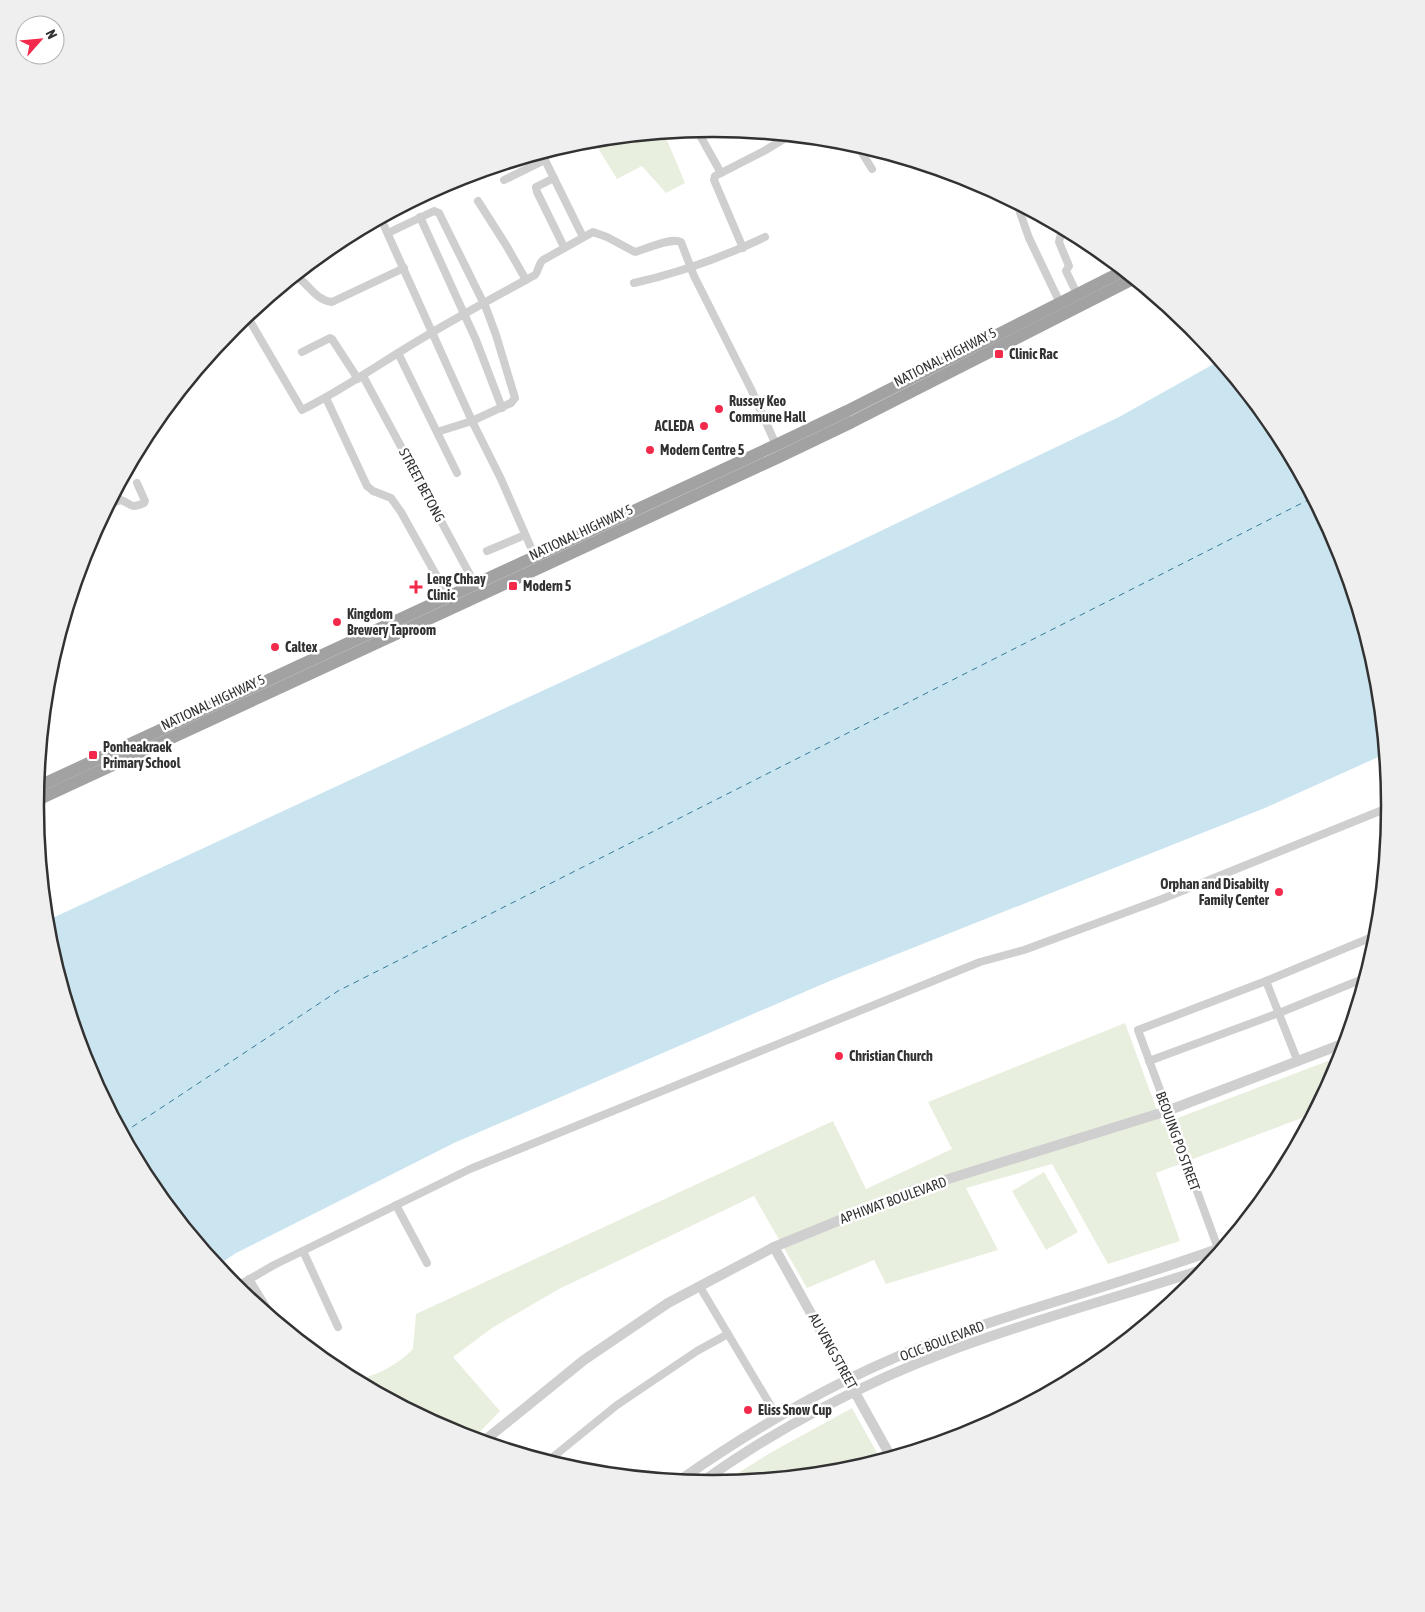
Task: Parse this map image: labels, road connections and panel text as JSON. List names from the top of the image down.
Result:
{
  "streets": {
    "highway": ["NATIONAL HIGHWAY 5"],
    "street": [
      "STREET BETONG",
      "BEOUING PO STREET",
      "APHIWAT BOULEVARD",
      "OCIC BOULEVARD",
      "AU VENG STREET"
    ]
  },
  "crossings": [
    ["NATIONAL HIGHWAY 5", "STREET BETONG"],
    ["BEOUING PO STREET", "APHIWAT BOULEVARD"],
    ["APHIWAT BOULEVARD", "AU VENG STREET"],
    ["OCIC BOULEVARD", "AU VENG STREET"]
  ],
  "places": {
    "transit": ["Clinic Rac", "Modern 5", "Ponheakraek Primary School"],
    "other": [
      "Russey Keo Commune Hall",
      "ACLEDA",
      "Modern Centre 5",
      "Kingdom Brewery Taproom",
      "Caltex",
      "Orphan and Disabilty Family Center",
      "Christian Church",
      "Eliss Snow Cup"
    ],
    "health": ["Leng Chhay Clinic"]
  },
  "north": "top right"
}
